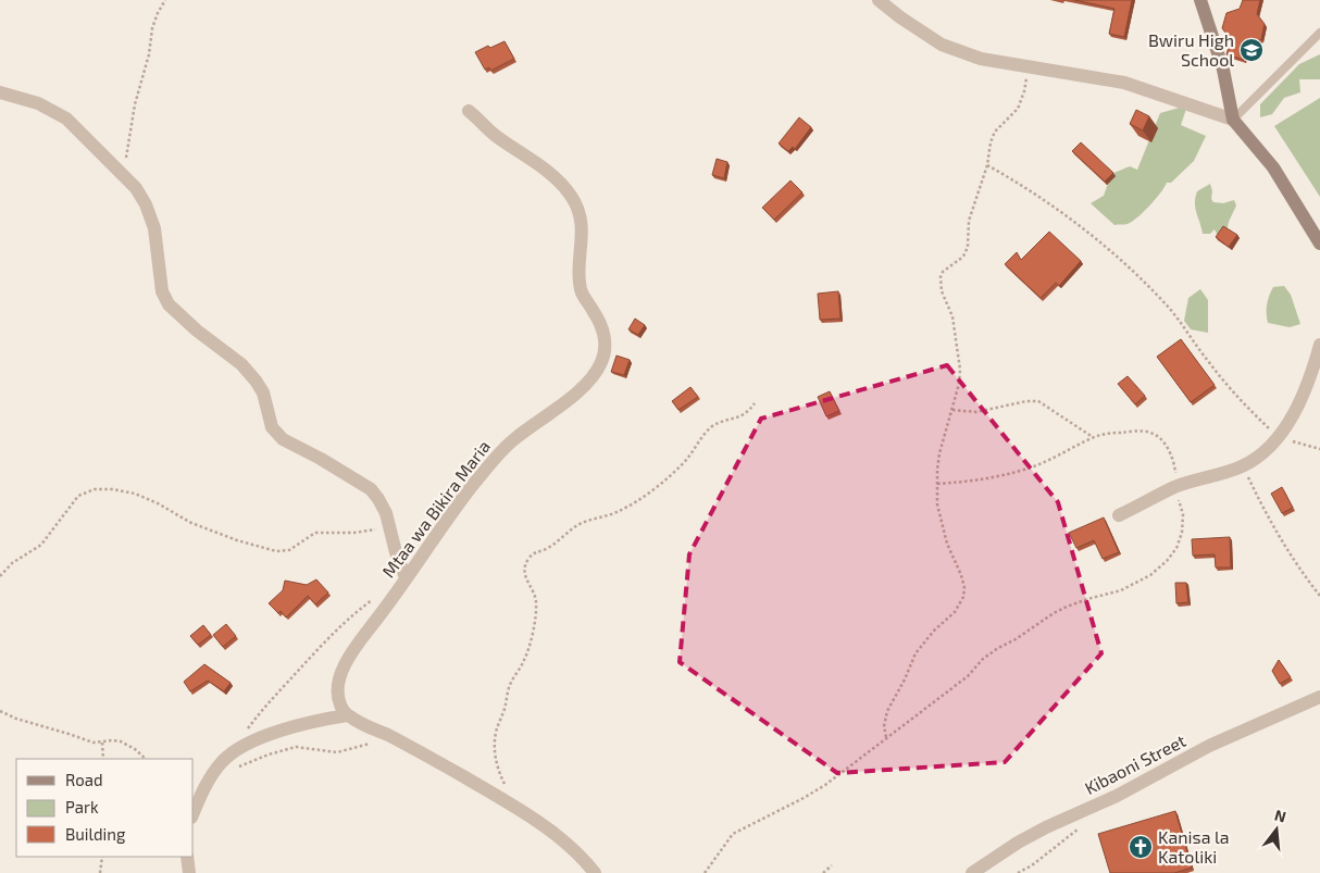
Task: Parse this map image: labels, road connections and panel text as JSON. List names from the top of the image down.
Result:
{
  "streets": {
    "street": ["Mtaa wa Bikira Maria", "Kibaoni Street"]
  },
  "places": {
    "school or university": ["Bwiru High School"],
    "church": ["Kanisa la Katoliki"]
  },
  "legend": ["Road", "Park", "Building"],
  "north": "top"
}
